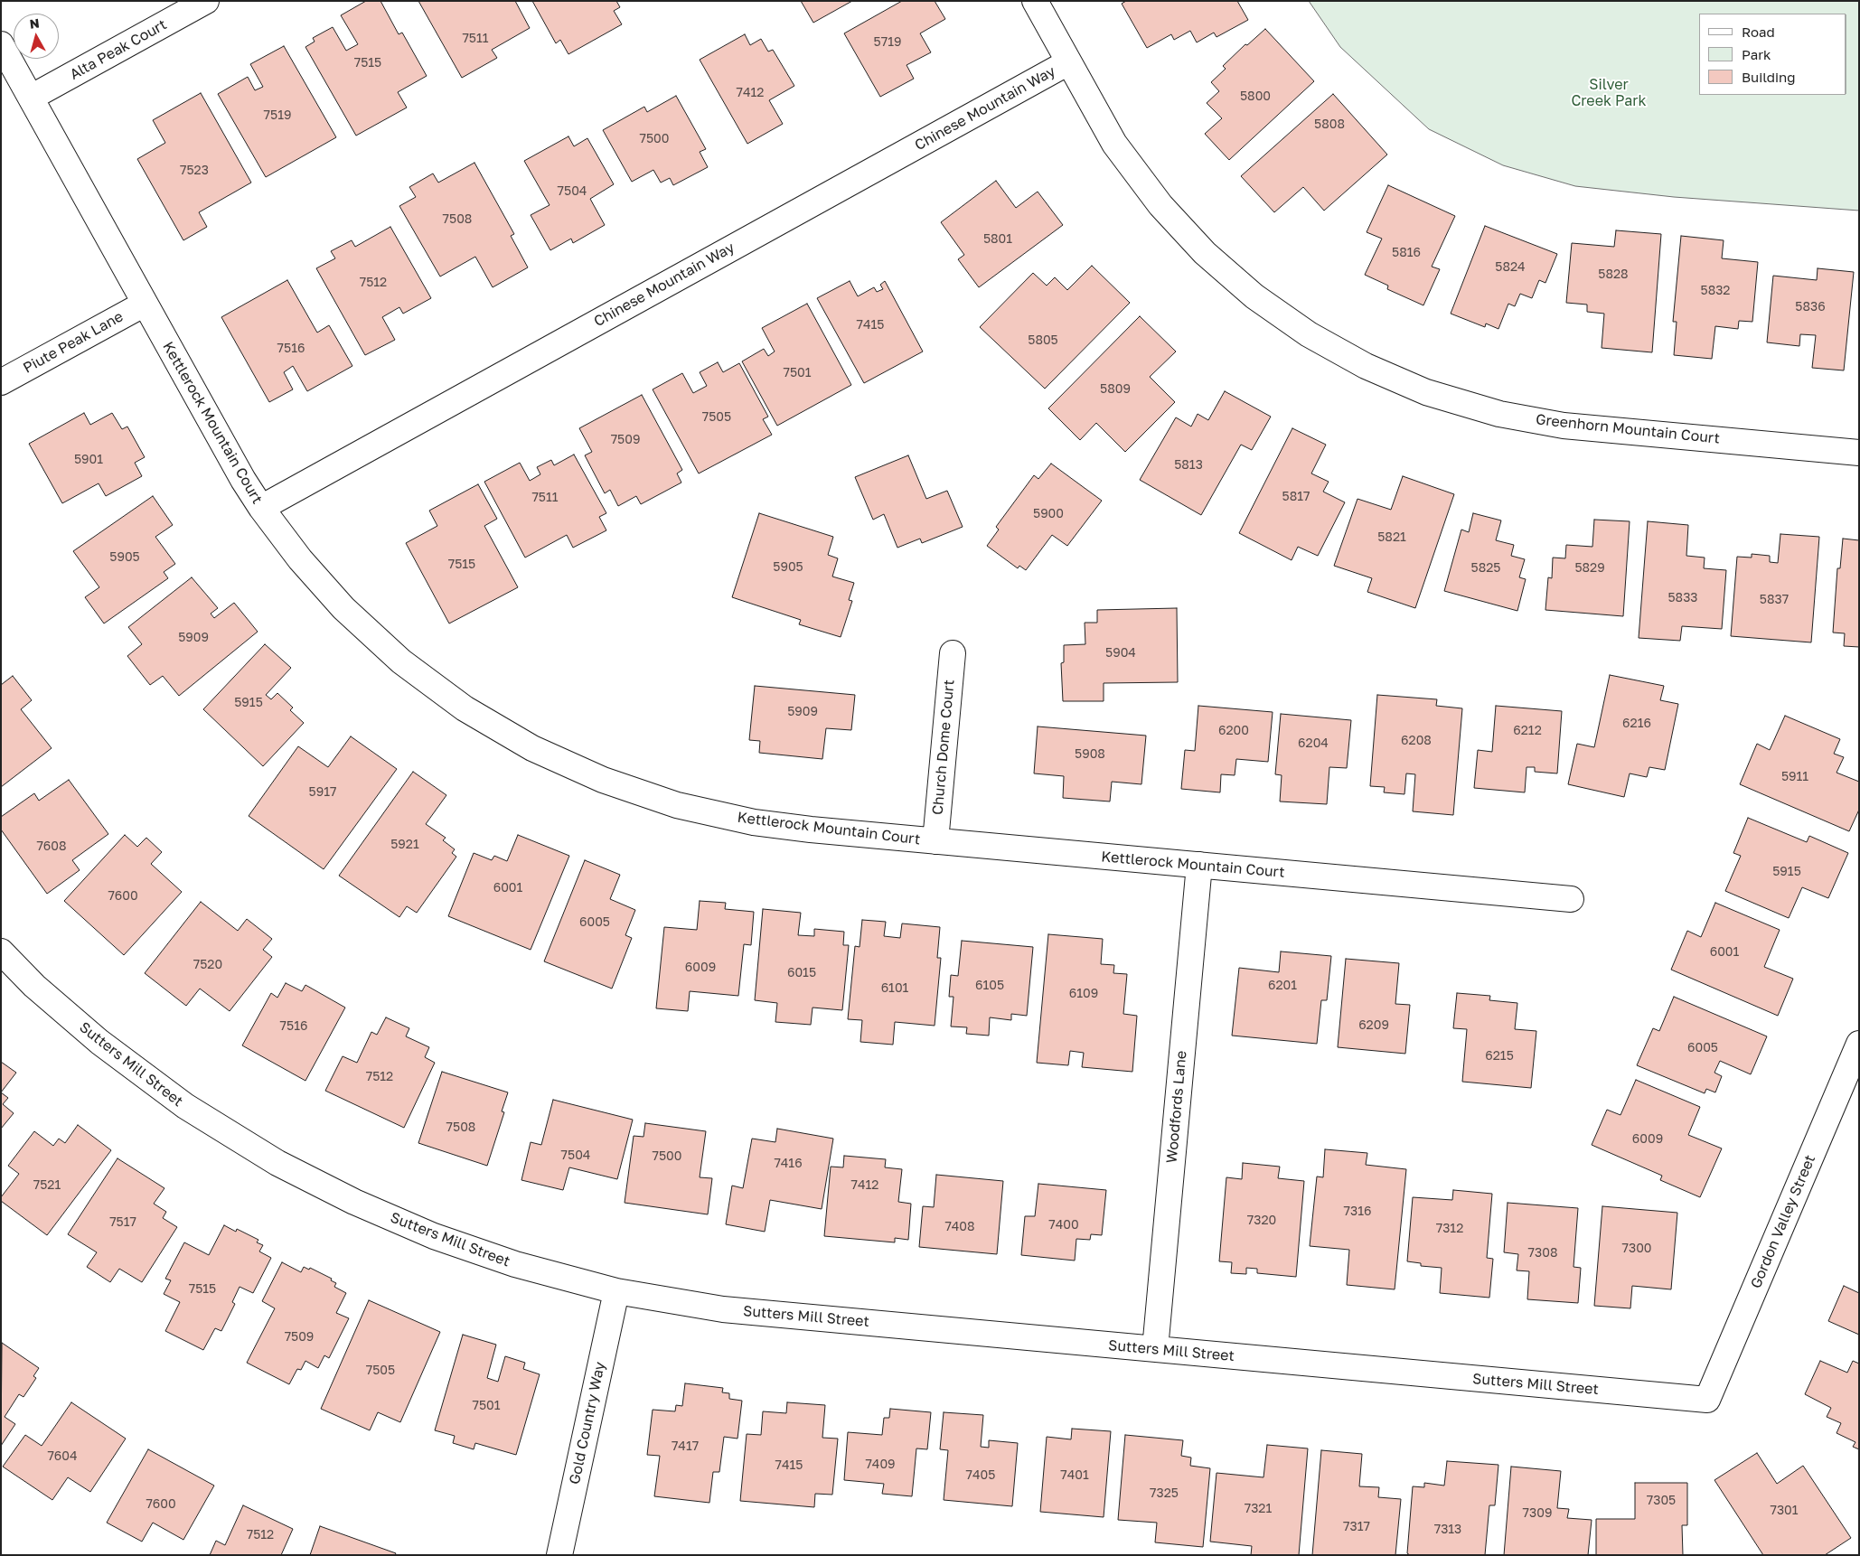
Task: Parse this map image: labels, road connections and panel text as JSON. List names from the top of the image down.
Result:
{
  "streets": {
    "street": [
      "Alta Peak Court",
      "Chinese Mountain Way",
      "Piute Peak Lane",
      "Kettlerock Mountain Court",
      "Greenhorn Mountain Court",
      "Church Dome Court",
      "Sutters Mill Street",
      "Woodfords Lane",
      "Gordon Valley Street",
      "Gold Country Way"
    ]
  },
  "crossings": [
    ["Alta Peak Court", "Kettlerock Mountain Court"],
    ["Chinese Mountain Way", "Kettlerock Mountain Court"],
    ["Chinese Mountain Way", "Greenhorn Mountain Court"],
    ["Piute Peak Lane", "Kettlerock Mountain Court"],
    ["Kettlerock Mountain Court", "Church Dome Court"],
    ["Kettlerock Mountain Court", "Woodfords Lane"],
    ["Sutters Mill Street", "Woodfords Lane"],
    ["Sutters Mill Street", "Gordon Valley Street"],
    ["Sutters Mill Street", "Gold Country Way"]
  ],
  "parks": ["Silver Creek Park"],
  "house_numbers": [
    "7511",
    "5719",
    "7515",
    "7412",
    "5800",
    "7519",
    "5808",
    "7500",
    "7523",
    "7504",
    "7508",
    "5801",
    "5816",
    "5824",
    "5828",
    "7512",
    "5832",
    "5836",
    "7415",
    "5805",
    "7516",
    "7501",
    "5809",
    "7505",
    "7509",
    "5901",
    "5813",
    "5817",
    "7511",
    "5900",
    "5821",
    "5905",
    "7515",
    "5905",
    "5825",
    "5829",
    "5833",
    "5837",
    "5909",
    "5904",
    "5915",
    "5909",
    "6216",
    "6200",
    "6212",
    "6208",
    "6204",
    "5908",
    "5911",
    "5917",
    "5921",
    "7608",
    "5915",
    "6001",
    "7600",
    "6005",
    "6001",
    "7520",
    "6009",
    "6015",
    "6105",
    "6201",
    "6101",
    "6109",
    "6209",
    "7516",
    "6005",
    "6215",
    "7512",
    "7508",
    "6009",
    "7504",
    "7500",
    "7416",
    "7521",
    "7412",
    "7316",
    "7320",
    "7517",
    "7400",
    "7408",
    "7312",
    "7300",
    "7308",
    "7515",
    "7509",
    "7505",
    "7501",
    "7417",
    "7604",
    "7409",
    "7415",
    "7405",
    "7401",
    "7325",
    "7305",
    "7600",
    "7321",
    "7301",
    "7309",
    "7317",
    "7313",
    "7512"
  ],
  "legend": ["Road", "Park", "Building"],
  "north": "top"
}
